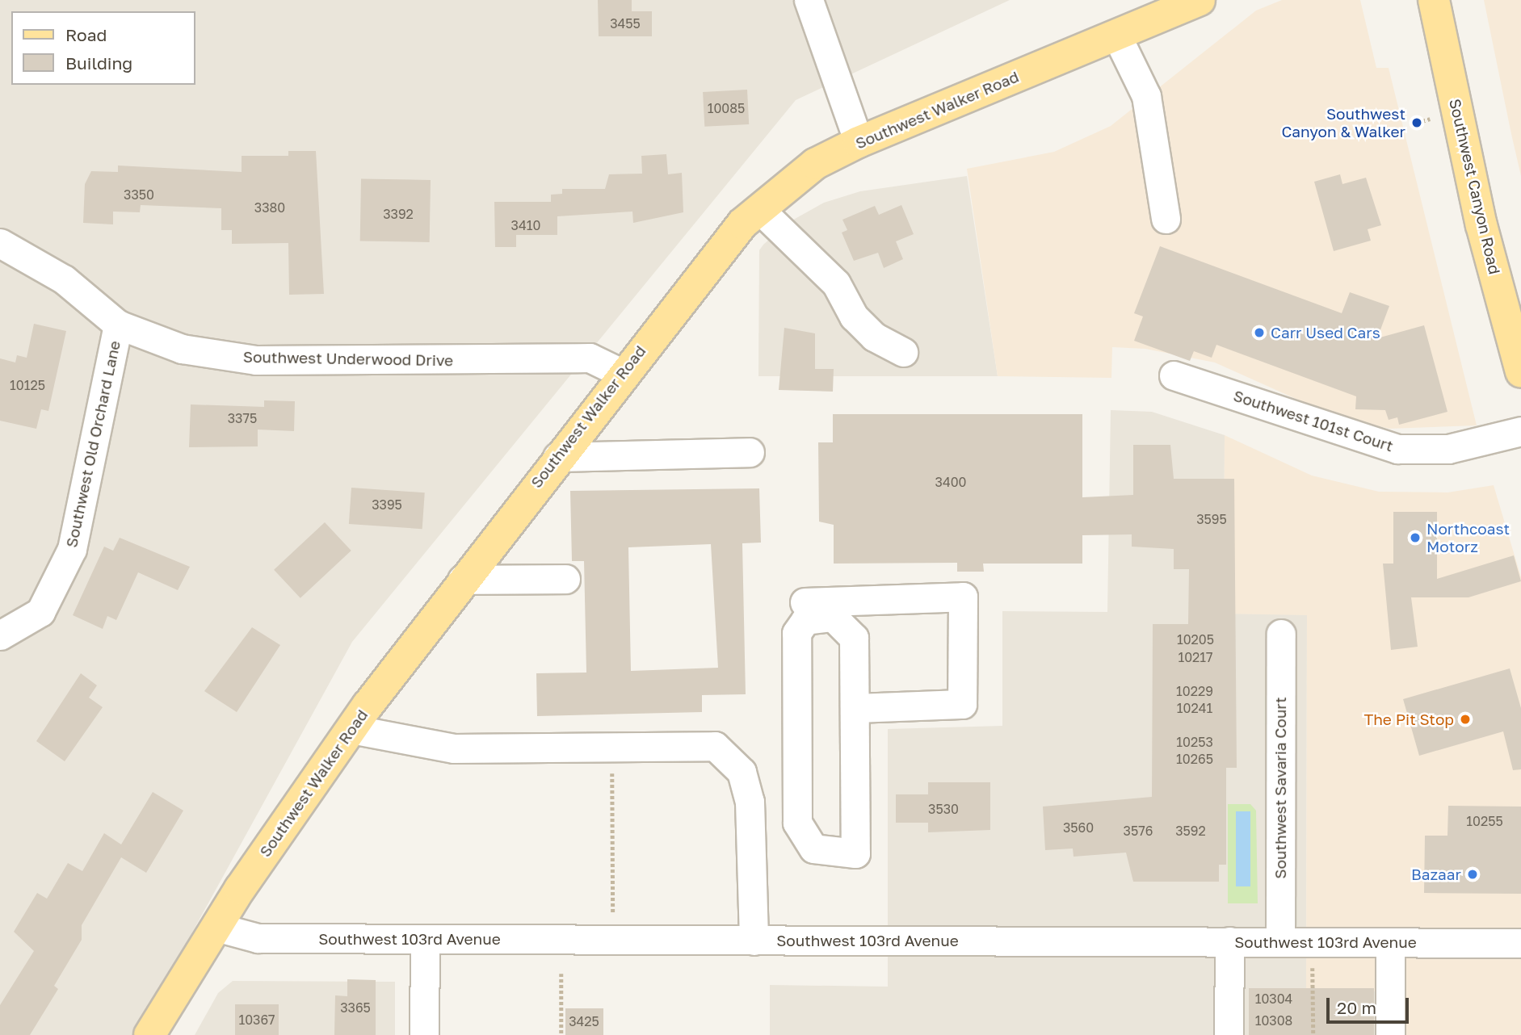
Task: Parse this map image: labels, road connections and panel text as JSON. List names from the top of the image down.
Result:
{
  "streets": {
    "main road": ["Southwest Walker Road", "Southwest Canyon Road"],
    "street": [
      "Southwest Underwood Drive",
      "Southwest 101st Court",
      "Southwest Old Orchard Lane",
      "Southwest Savaria Court",
      "Southwest 103rd Avenue"
    ]
  },
  "crossings": [
    ["Southwest Walker Road", "Southwest Underwood Drive"],
    ["Southwest Walker Road", "Southwest 103rd Avenue"],
    ["Southwest Underwood Drive", "Southwest Old Orchard Lane"],
    ["Southwest Savaria Court", "Southwest 103rd Avenue"]
  ],
  "places": [
    "Southwest Canyon & Walker",
    "Carr Used Cars",
    "Northcoast Motorz",
    "The Pit Stop",
    "Bazaar"
  ],
  "house_numbers": [
    "3455",
    "10085",
    "3350",
    "3380",
    "3392",
    "3410",
    "10125",
    "3375",
    "3400",
    "3395",
    "3595",
    "10205",
    "10217",
    "10229",
    "10241",
    "10253",
    "10265",
    "3530",
    "10255",
    "3560",
    "3576",
    "3592",
    "10304",
    "3365",
    "10367",
    "10308",
    "3425"
  ],
  "legend": ["Road", "Building"],
  "scale_bar": "20 m"
}
